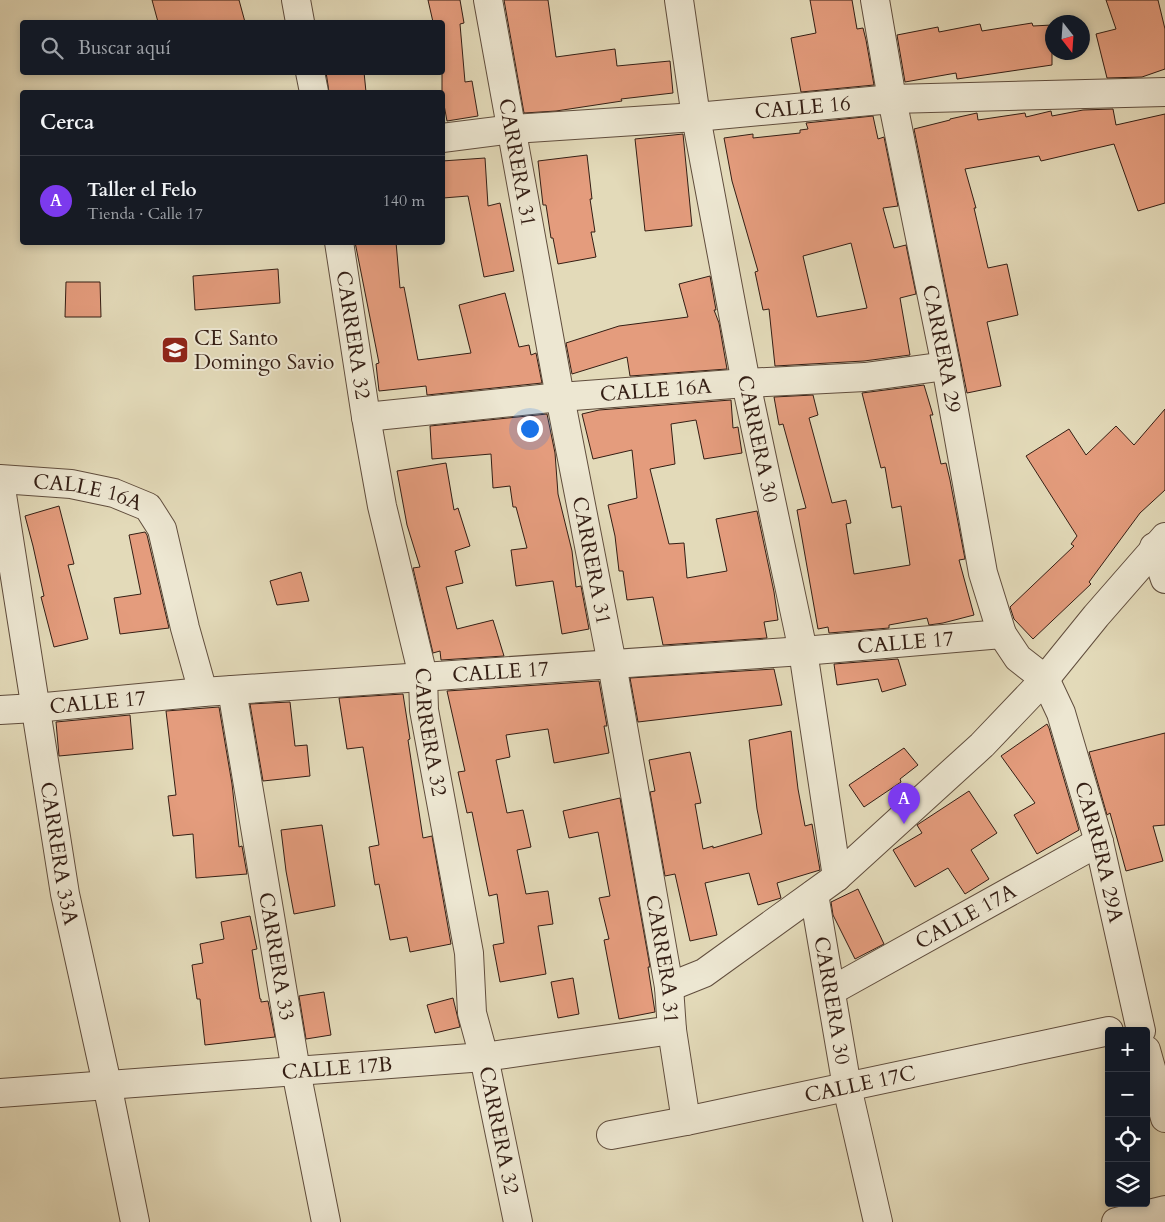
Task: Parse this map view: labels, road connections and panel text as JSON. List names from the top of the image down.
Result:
{
  "streets": {
    "street": [
      "CALLE 16",
      "CARRERA 31",
      "CARRERA 32",
      "CARRERA 29",
      "CALLE 16A",
      "CARRERA 30",
      "CALLE 17",
      "CARRERA 33A",
      "CARRERA 29A",
      "CALLE 17A",
      "CARRERA 33",
      "CALLE 17B",
      "CALLE 17C"
    ]
  },
  "crossings": [
    ["CALLE 16", "CARRERA 31"],
    ["CALLE 16", "CARRERA 29"],
    ["CALLE 16", "CARRERA 30"],
    ["CARRERA 31", "CALLE 16A"],
    ["CARRERA 31", "CALLE 17"],
    ["CARRERA 31", "CALLE 17B"],
    ["CARRERA 31", "CALLE 17C"],
    ["CARRERA 32", "CALLE 16A"],
    ["CARRERA 32", "CALLE 17"],
    ["CARRERA 32", "CALLE 17B"],
    ["CARRERA 29", "CALLE 16A"],
    ["CARRERA 29", "CALLE 17"],
    ["CARRERA 29", "CARRERA 29A"],
    ["CALLE 16A", "CARRERA 30"],
    ["CALLE 16A", "CALLE 17"],
    ["CALLE 16A", "CARRERA 33A"],
    ["CARRERA 30", "CALLE 17"],
    ["CARRERA 30", "CALLE 17A"],
    ["CARRERA 30", "CALLE 17C"],
    ["CALLE 17", "CARRERA 33A"],
    ["CALLE 17", "CARRERA 33"],
    ["CARRERA 33A", "CALLE 17B"],
    ["CARRERA 29A", "CALLE 17A"],
    ["CARRERA 33", "CALLE 17B"]
  ],
  "places": {
    "school or university": ["CE Santo Domingo Savio"]
  },
  "north": "bottom",
  "page": {
    "search": "Buscar aquí",
    "heading": "Cerca",
    "list": [
      {
        "mark": "A",
        "name": "Taller el Felo",
        "note": "Tienda · Calle 17",
        "value": "140 m"
      }
    ],
    "pins": "A",
    "map_buttons": ["+", "−"]
  }
}
